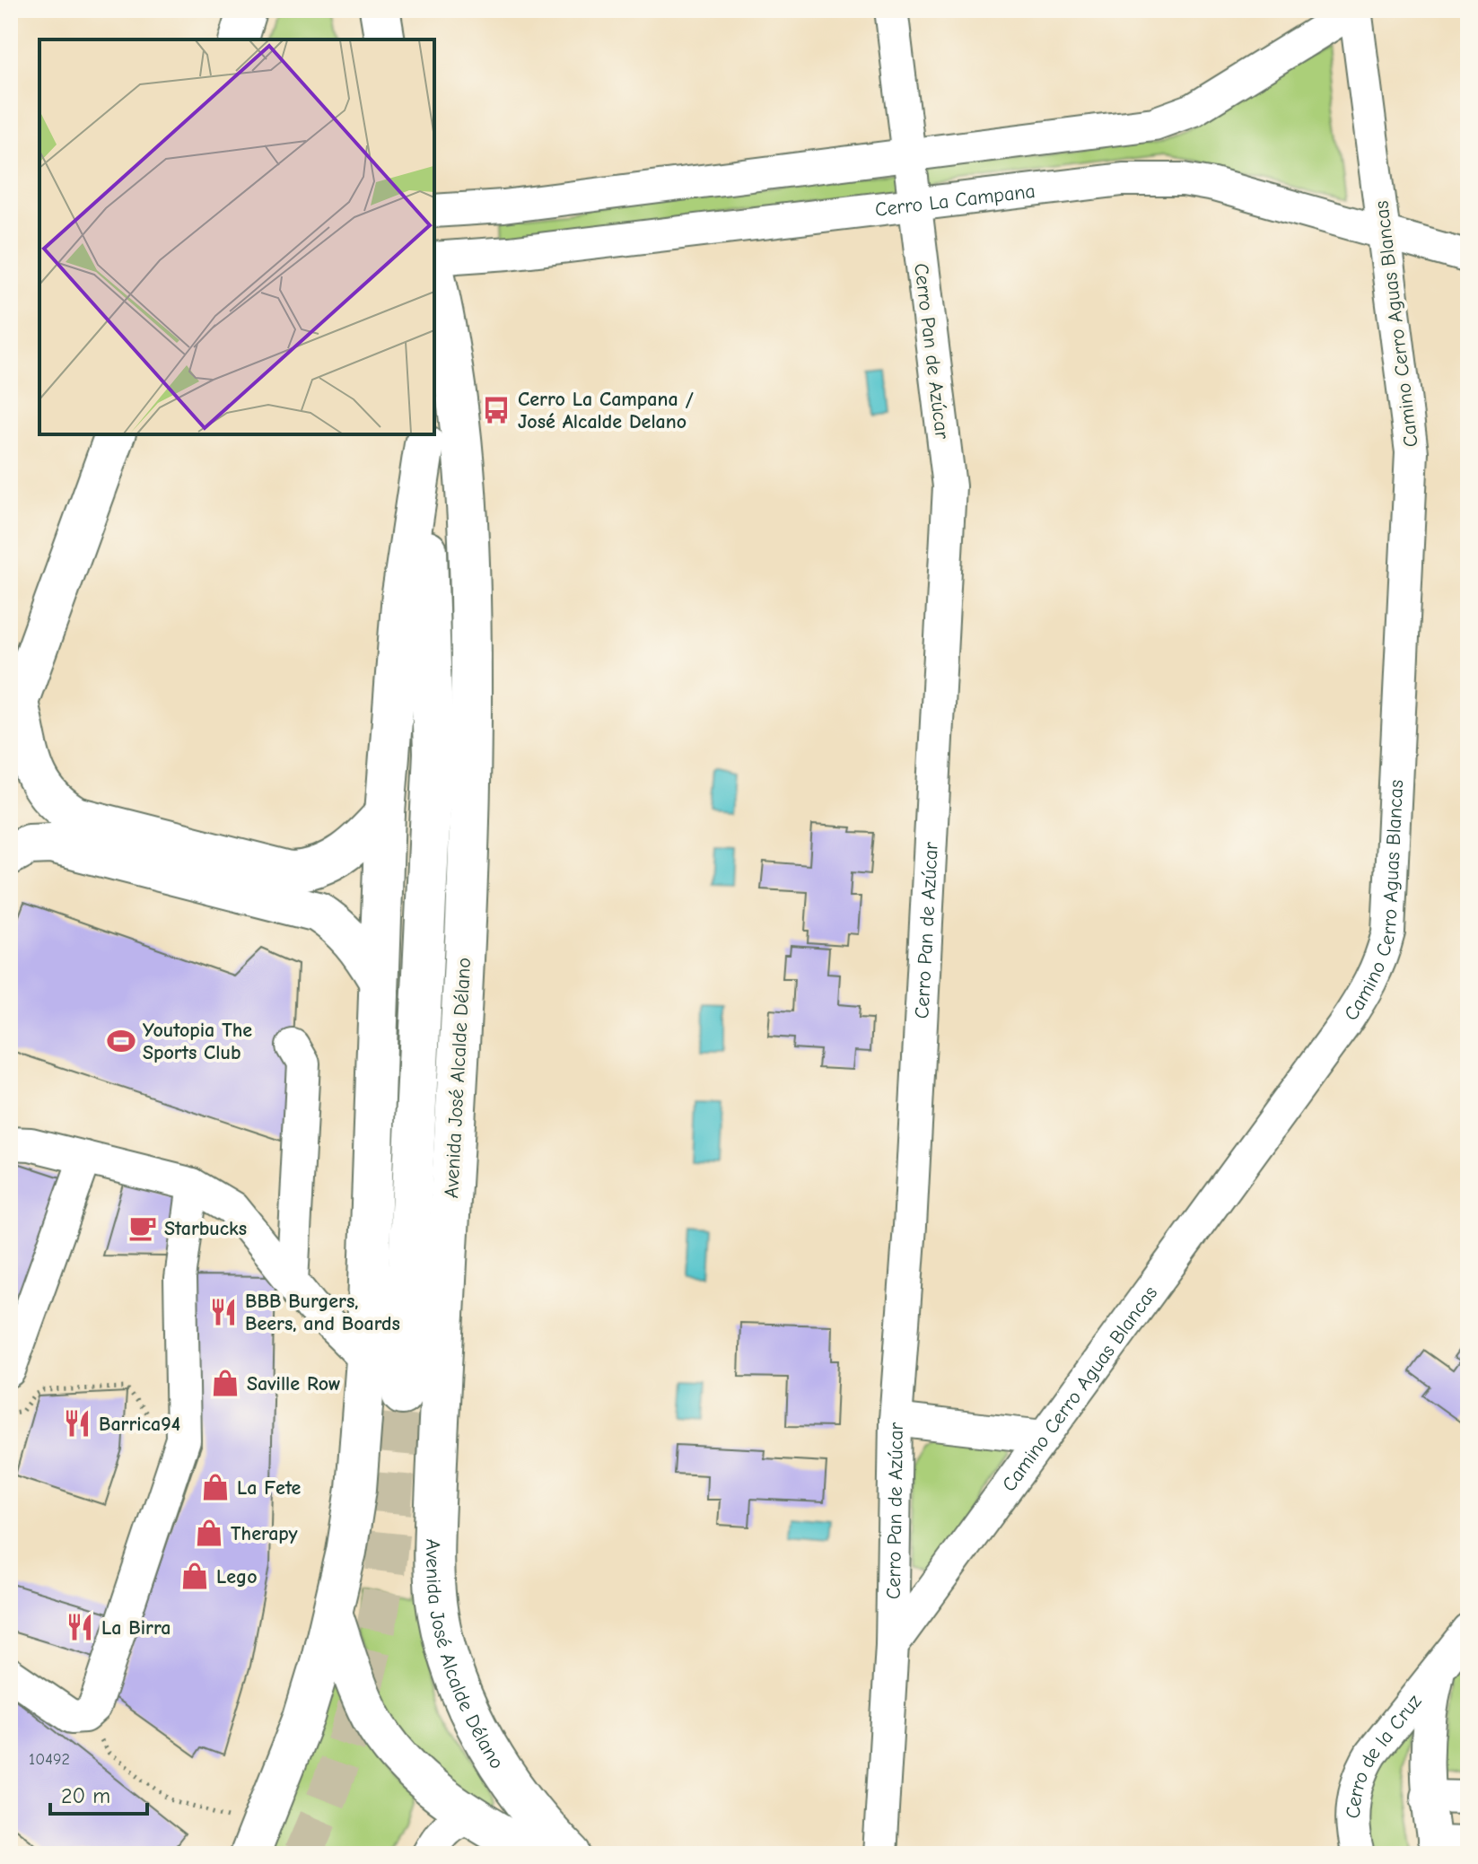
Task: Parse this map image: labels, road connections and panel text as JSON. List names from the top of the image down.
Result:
{
  "streets": {
    "main road": ["Avenida José Alcalde Délano"],
    "street": [
      "Cerro La Campana",
      "Camino Cerro Aguas Blancas",
      "Cerro Pan de Azúcar",
      "Cerro de la Cruz"
    ]
  },
  "crossings": [
    ["Cerro La Campana", "Camino Cerro Aguas Blancas"],
    ["Cerro La Campana", "Cerro Pan de Azúcar"],
    ["Camino Cerro Aguas Blancas", "Cerro Pan de Azúcar"]
  ],
  "places": {
    "bus stop": ["Cerro La Campana / José Alcalde Delano"],
    "sports": ["Youtopia The Sports Club"],
    "cafe": ["Starbucks"],
    "restaurant": ["BBB Burgers, Beers, and Boards", "Barrica94", "La Birra"],
    "shop": [
      "Saville Row",
      "La Fete",
      "Therapy",
      "Lego"
    ]
  },
  "house_numbers": ["10492"],
  "scale_bar": "20 m"
}
